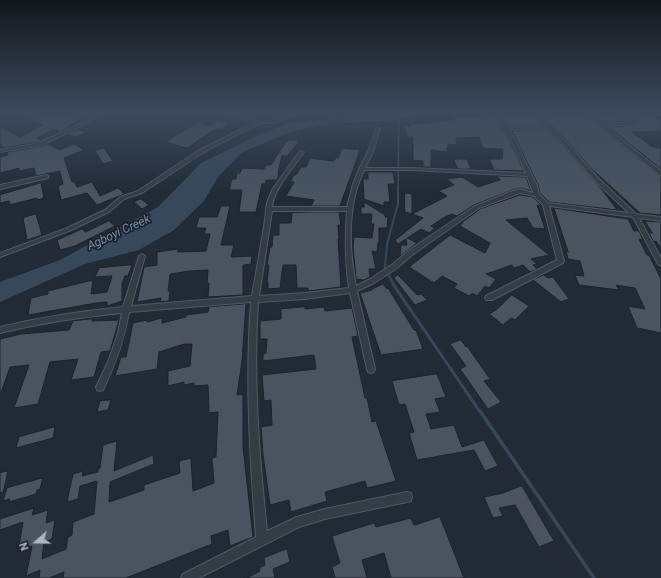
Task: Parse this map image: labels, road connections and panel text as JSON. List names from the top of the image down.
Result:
{
  "water": ["Agboyi Creek"],
  "north": "left"
}
